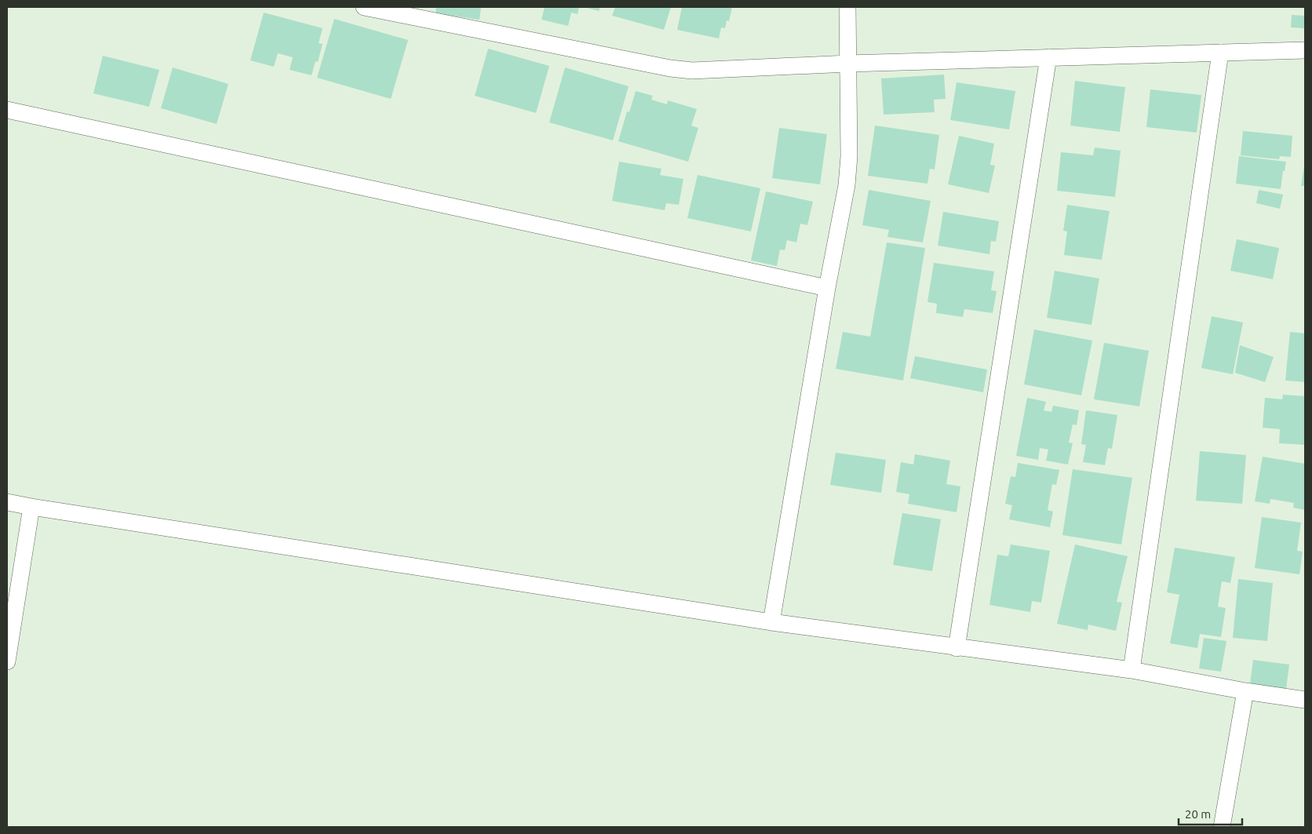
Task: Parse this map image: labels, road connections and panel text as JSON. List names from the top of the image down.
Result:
{
  "scale_bar": "20 m"
}
